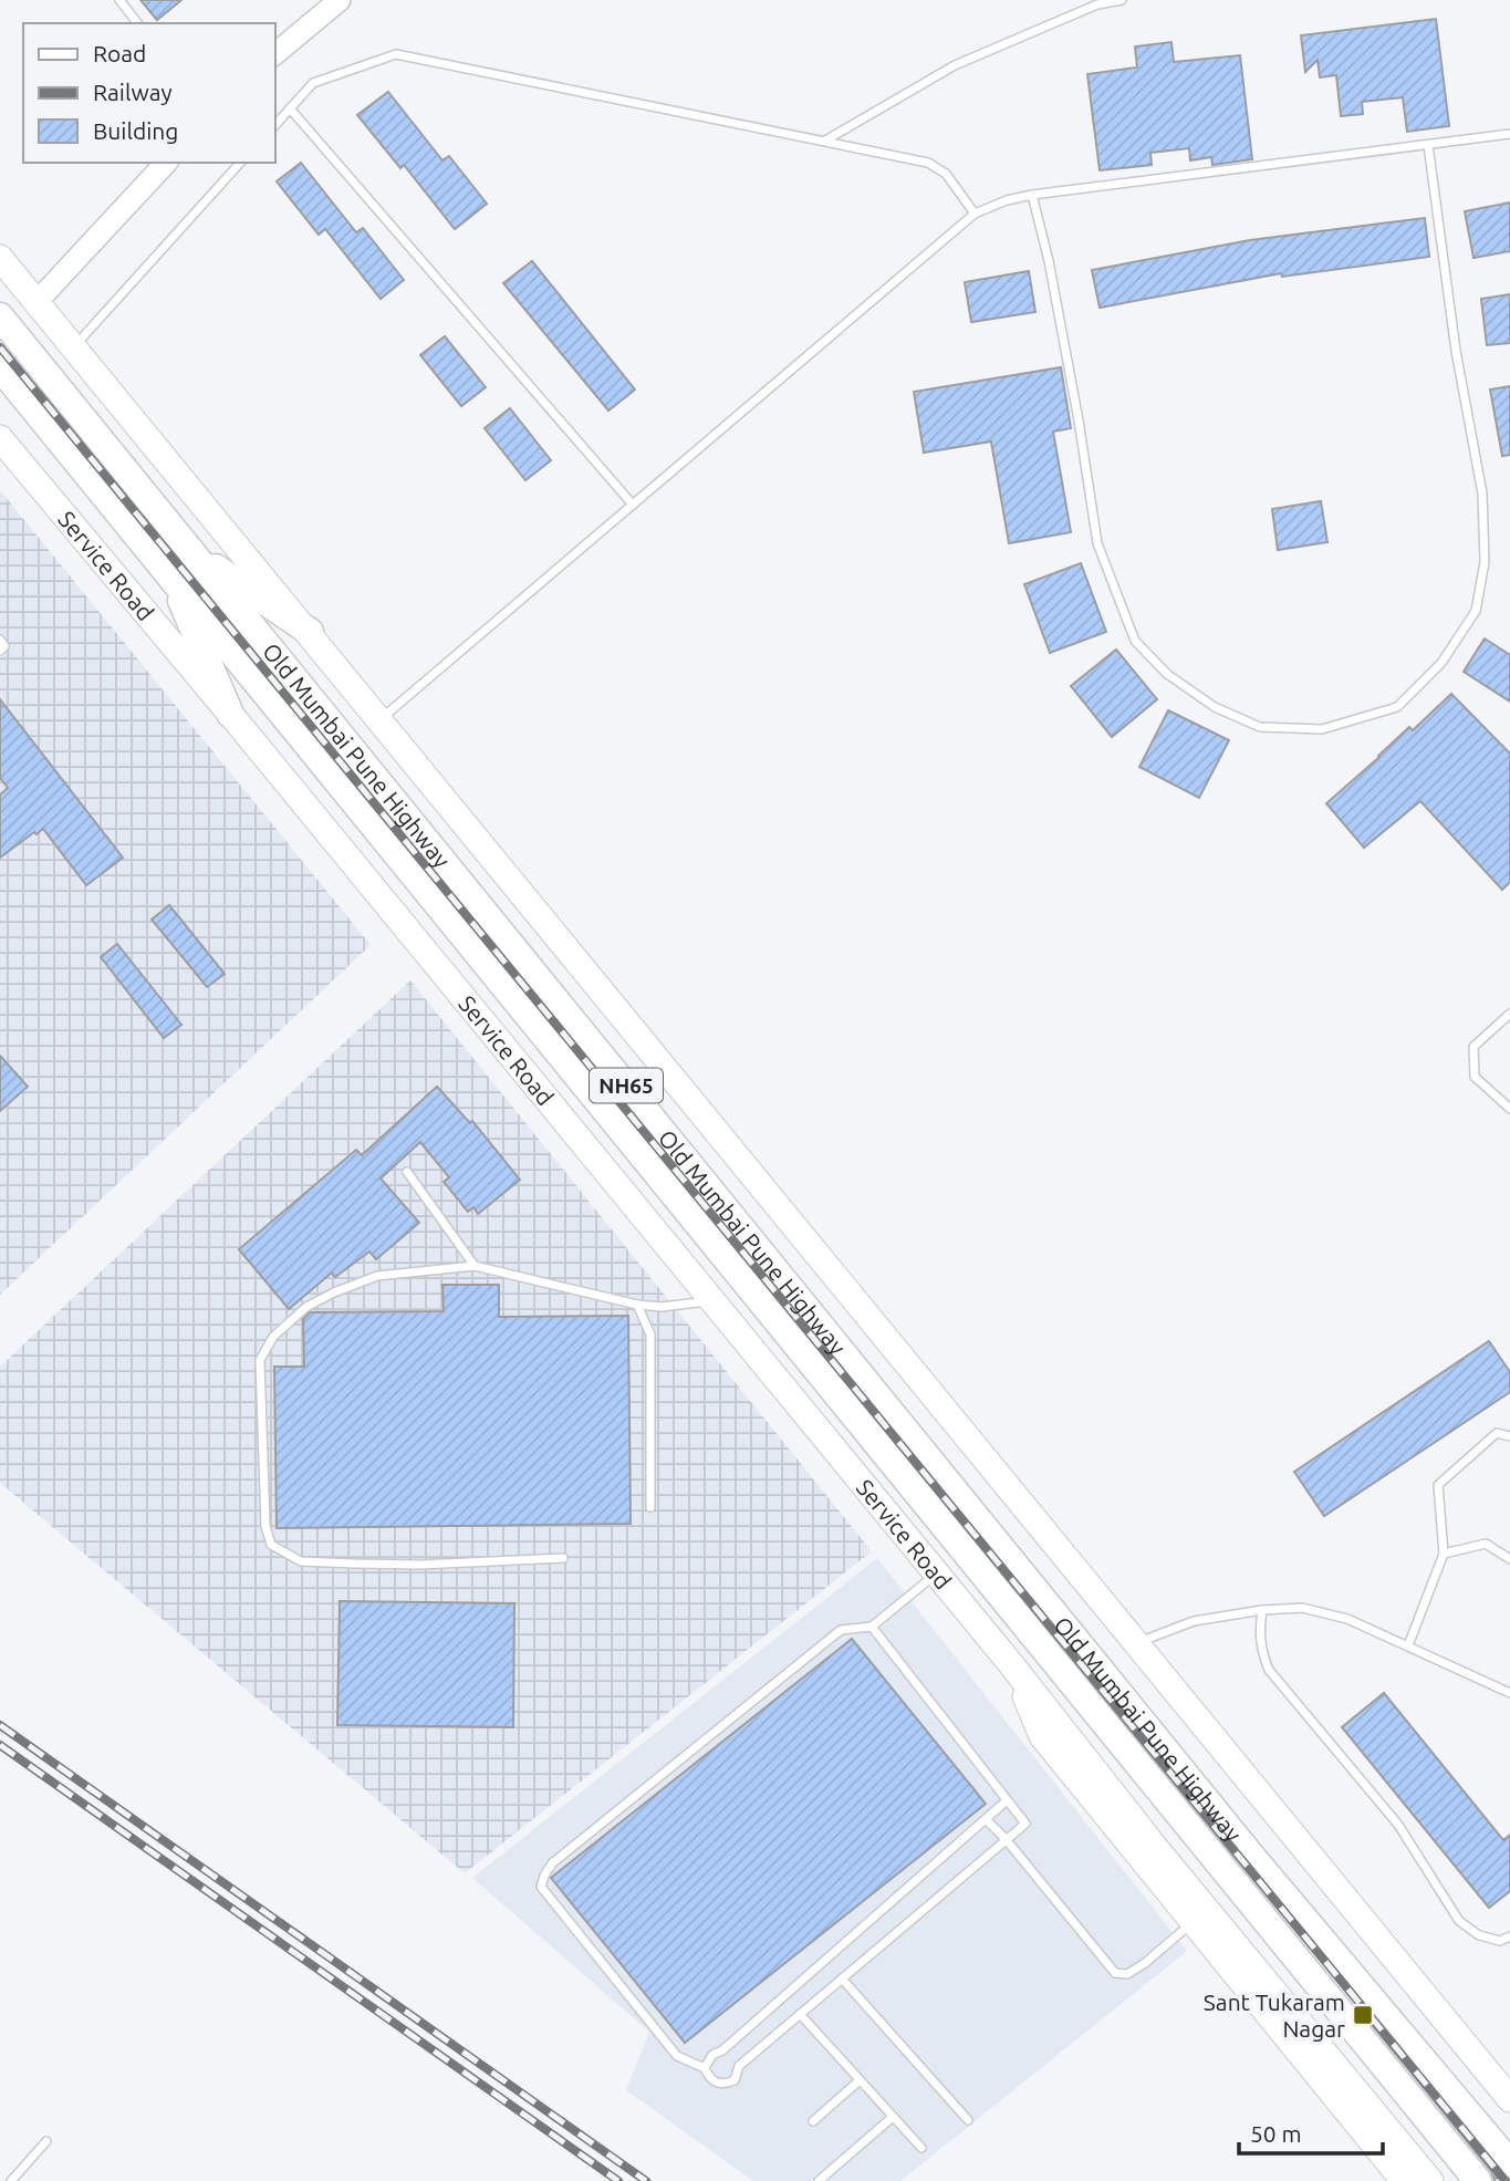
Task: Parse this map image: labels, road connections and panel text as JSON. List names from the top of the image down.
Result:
{
  "streets": {
    "highway": ["Old Mumbai Pune Highway", "NH65"],
    "main road": ["Service Road"]
  },
  "places": {
    "transit": ["Sant Tukaram Nagar"]
  },
  "legend": ["Road", "Railway", "Building"],
  "scale_bar": "50 m"
}
